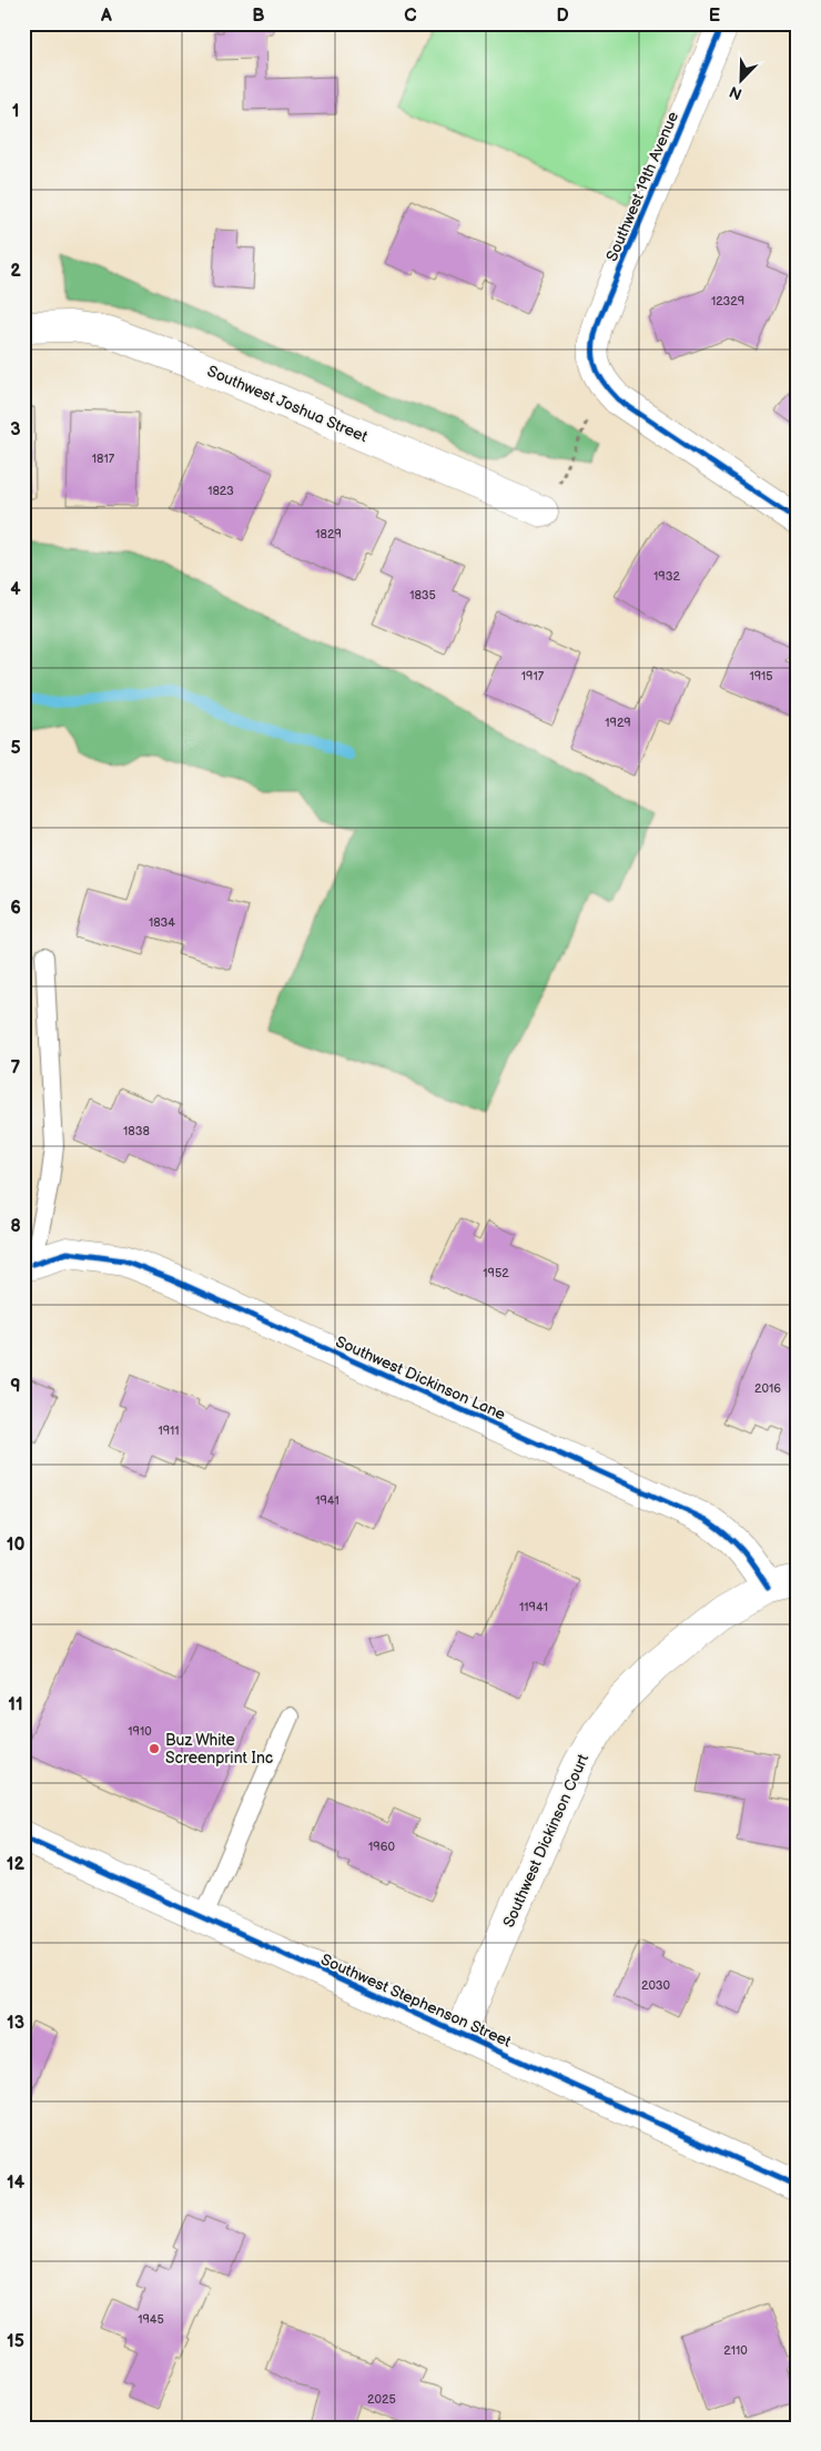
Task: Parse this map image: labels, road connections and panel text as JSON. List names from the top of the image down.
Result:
{
  "streets": {
    "street": [
      "Southwest 19th Avenue",
      "Southwest Joshua Street",
      "Southwest Dickinson Lane",
      "Southwest Dickinson Court",
      "Southwest Stephenson Street"
    ]
  },
  "crossings": [
    ["Southwest Dickinson Lane", "Southwest Dickinson Court"],
    ["Southwest Dickinson Court", "Southwest Stephenson Street"]
  ],
  "places": ["Buz White Screenprint Inc"],
  "house_numbers": [
    "12329",
    "1817",
    "1823",
    "1829",
    "1932",
    "1835",
    "1917",
    "1915",
    "1929",
    "1834",
    "1838",
    "1952",
    "2016",
    "1911",
    "1941",
    "11941",
    "1910",
    "1960",
    "2030",
    "1945",
    "2110",
    "2025"
  ],
  "north": "bottom left",
  "grid": {
    "columns": [
      "A",
      "B",
      "C",
      "D",
      "E"
    ],
    "rows": [
      "1",
      "2",
      "3",
      "4",
      "5",
      "6",
      "7",
      "8",
      "9",
      "10",
      "11",
      "12",
      "13",
      "14",
      "15"
    ]
  }
}
